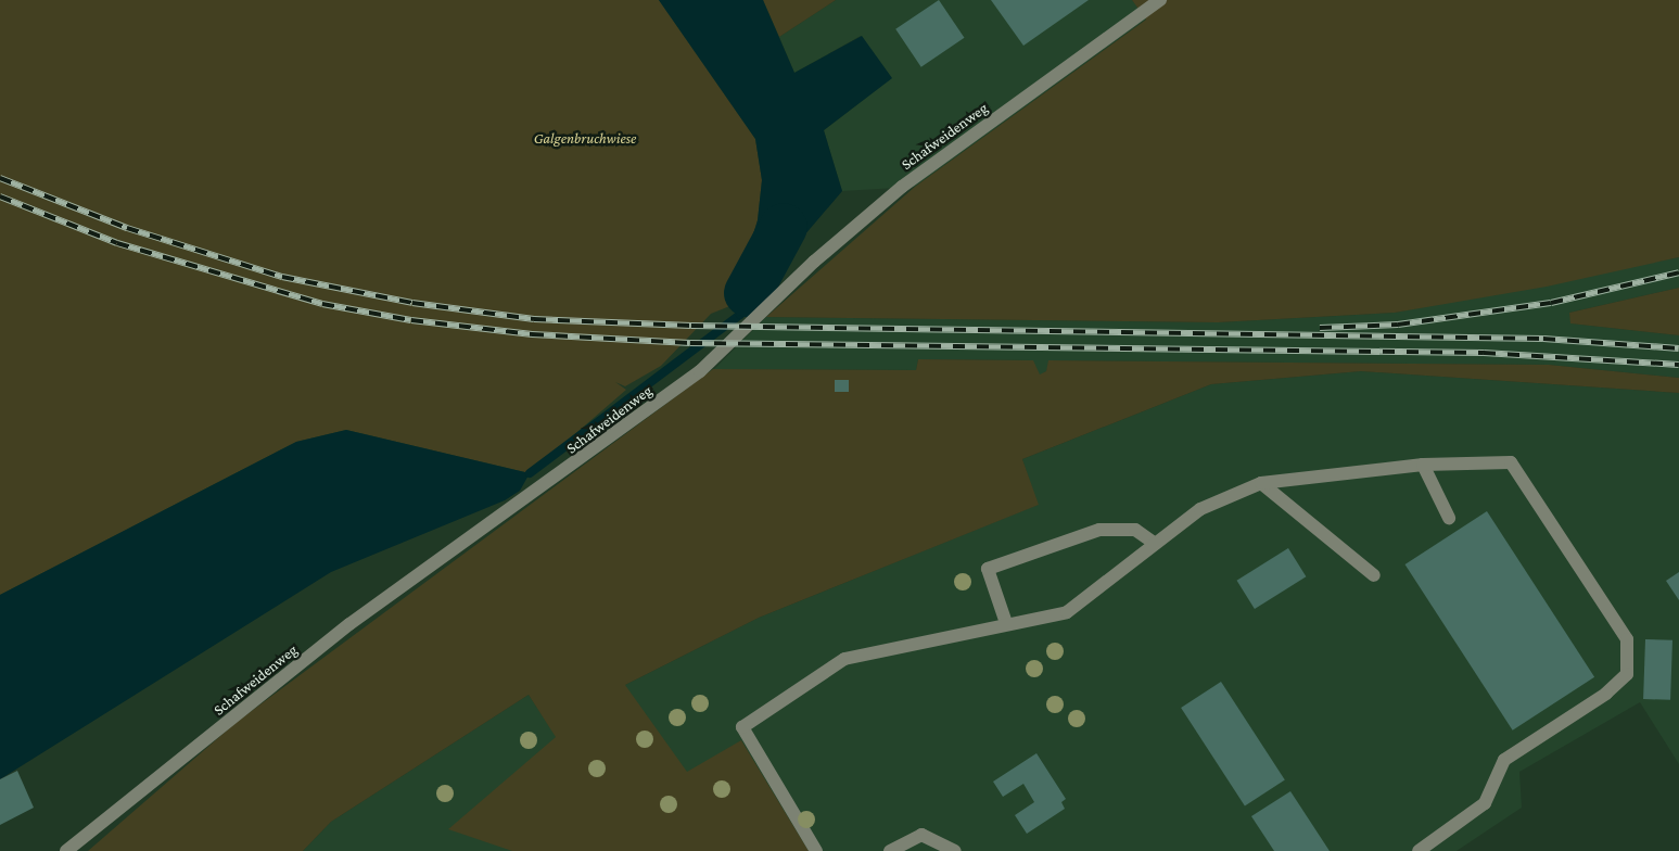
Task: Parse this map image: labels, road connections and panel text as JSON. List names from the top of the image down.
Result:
{
  "streets": {
    "lane": ["Schafweidenweg"]
  },
  "parks": ["Galgenbruchwiese"]
}
